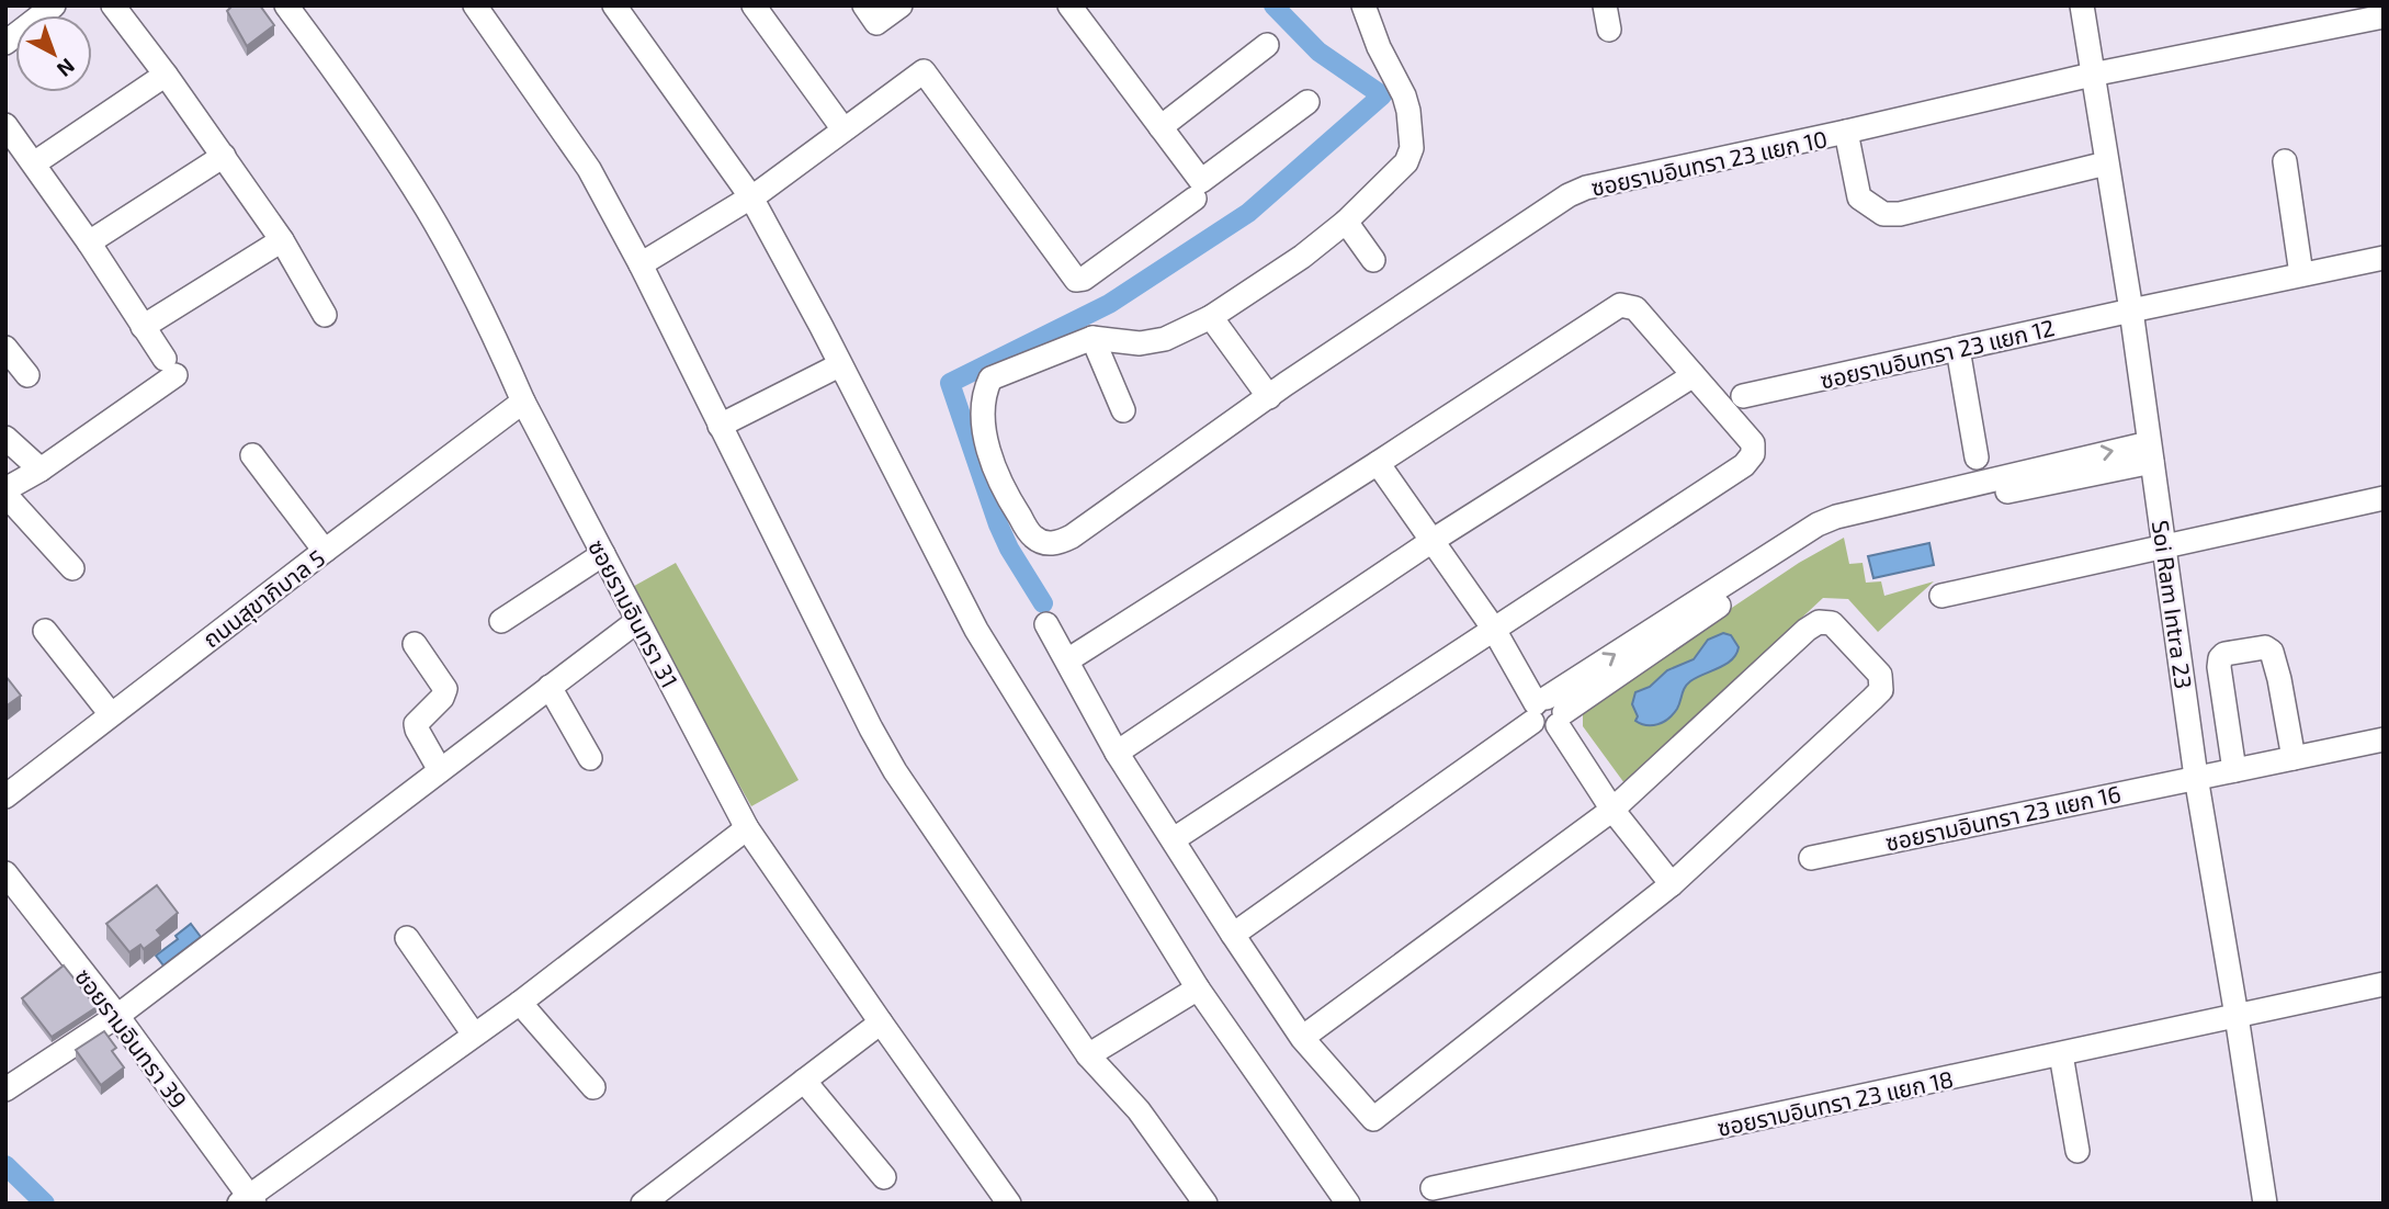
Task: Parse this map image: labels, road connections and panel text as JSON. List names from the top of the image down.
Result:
{
  "streets": {
    "street": [
      "ซอยรามอินทรา 23 แยก 10",
      "ซอยรามอินทรา 23 แยก 12",
      "ถนนสุขาภิบาล 5",
      "Soi Ram Intra 23",
      "ซอยรามอินทรา 31",
      "ซอยรามอินทรา 23 แยก 16",
      "ซอยรามอินทรา 39",
      "ซอยรามอินทรา 23 แยก 18"
    ]
  },
  "crossings": [
    ["ซอยรามอินทรา 23 แยก 10", "Soi Ram Intra 23"],
    ["ซอยรามอินทรา 23 แยก 12", "Soi Ram Intra 23"],
    ["ถนนสุขาภิบาล 5", "ซอยรามอินทรา 31"],
    ["Soi Ram Intra 23", "ซอยรามอินทรา 23 แยก 16"],
    ["Soi Ram Intra 23", "ซอยรามอินทรา 23 แยก 18"]
  ],
  "north": "bottom right"
}
